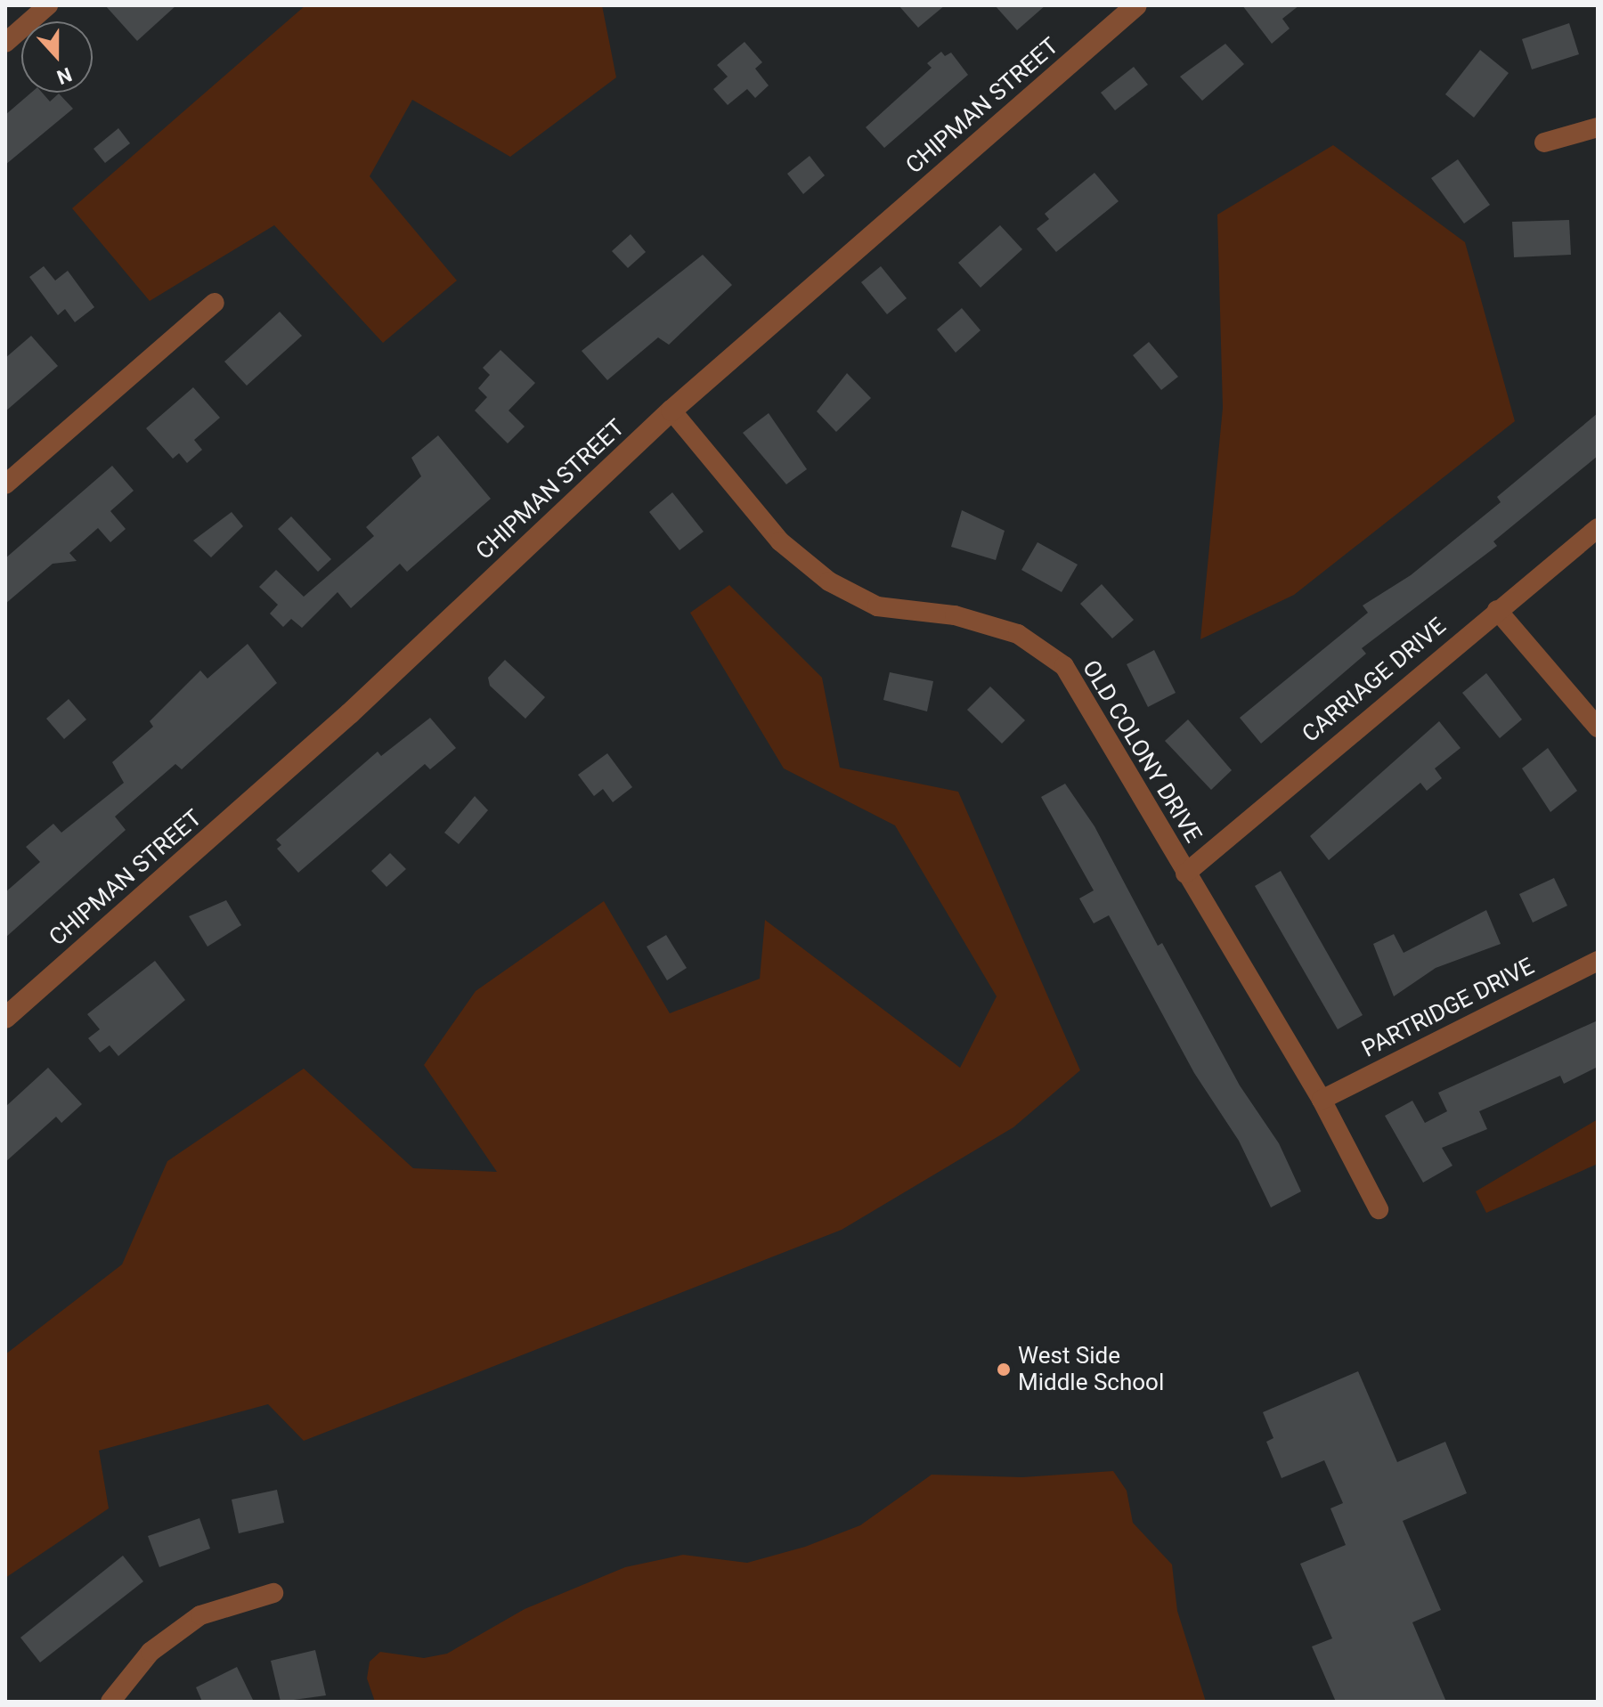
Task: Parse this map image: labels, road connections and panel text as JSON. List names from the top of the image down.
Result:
{
  "streets": {
    "street": [
      "CHIPMAN STREET",
      "CARRIAGE DRIVE",
      "OLD COLONY DRIVE",
      "PARTRIDGE DRIVE"
    ]
  },
  "crossings": [
    ["CHIPMAN STREET", "OLD COLONY DRIVE"],
    ["CARRIAGE DRIVE", "OLD COLONY DRIVE"],
    ["OLD COLONY DRIVE", "PARTRIDGE DRIVE"]
  ],
  "places": ["West Side Middle School"],
  "north": "bottom"
}
